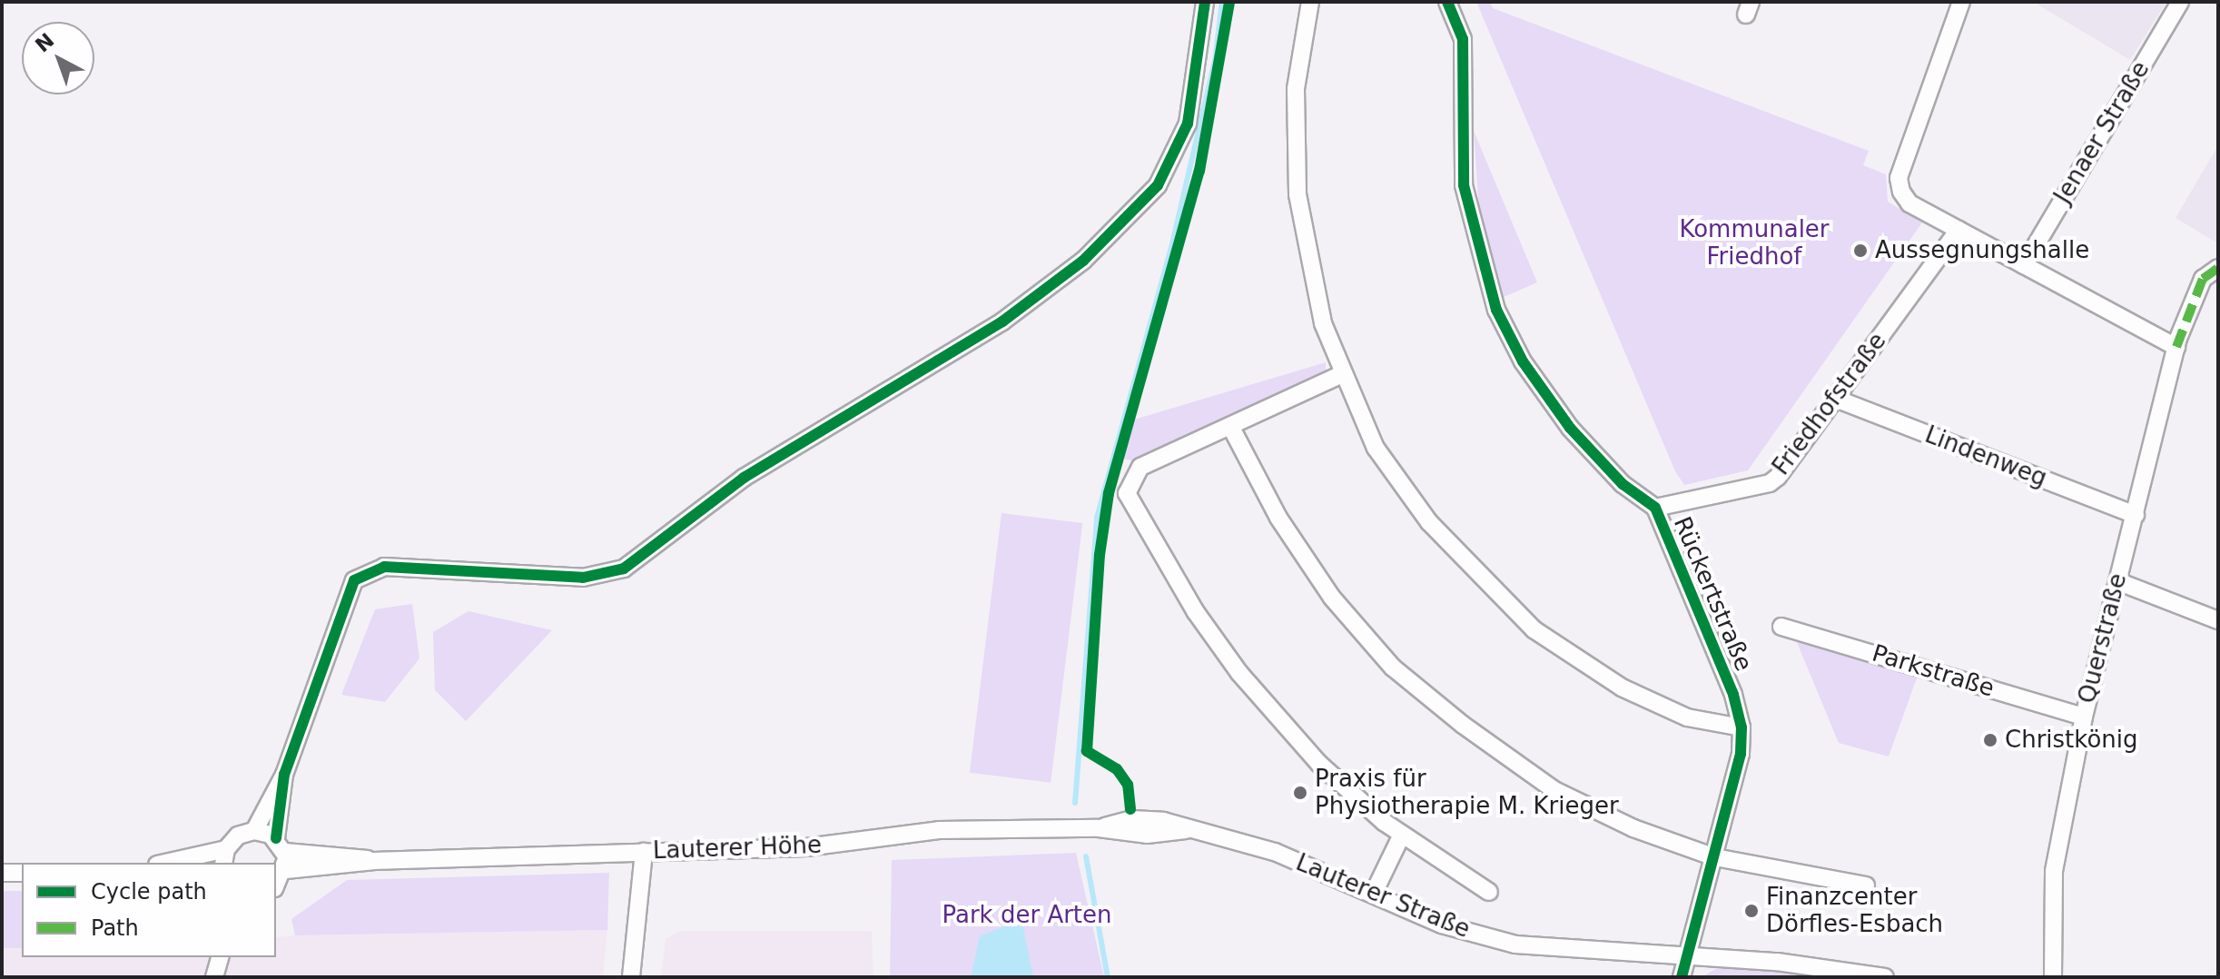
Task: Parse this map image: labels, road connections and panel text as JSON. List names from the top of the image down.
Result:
{
  "streets": {
    "street": [
      "Jenaer Straße",
      "Friedhofstraße",
      "Lindenweg",
      "Rückertstraße",
      "Querstraße",
      "Parkstraße",
      "Lauterer Höhe",
      "Lauterer Straße"
    ]
  },
  "crossings": [
    ["Friedhofstraße", "Lindenweg"],
    ["Friedhofstraße", "Rückertstraße"],
    ["Lindenweg", "Querstraße"],
    ["Rückertstraße", "Lauterer Straße"],
    ["Querstraße", "Parkstraße"],
    ["Lauterer Höhe", "Lauterer Straße"]
  ],
  "parks": ["Kommunaler Friedhof", "Park der Arten"],
  "places": [
    "Aussegnungshalle",
    "Christkönig",
    "Praxis für Physiotherapie M. Krieger",
    "Finanzcenter Dörfles-Esbach"
  ],
  "legend": ["Cycle path", "Path"],
  "north": "top left"
}
